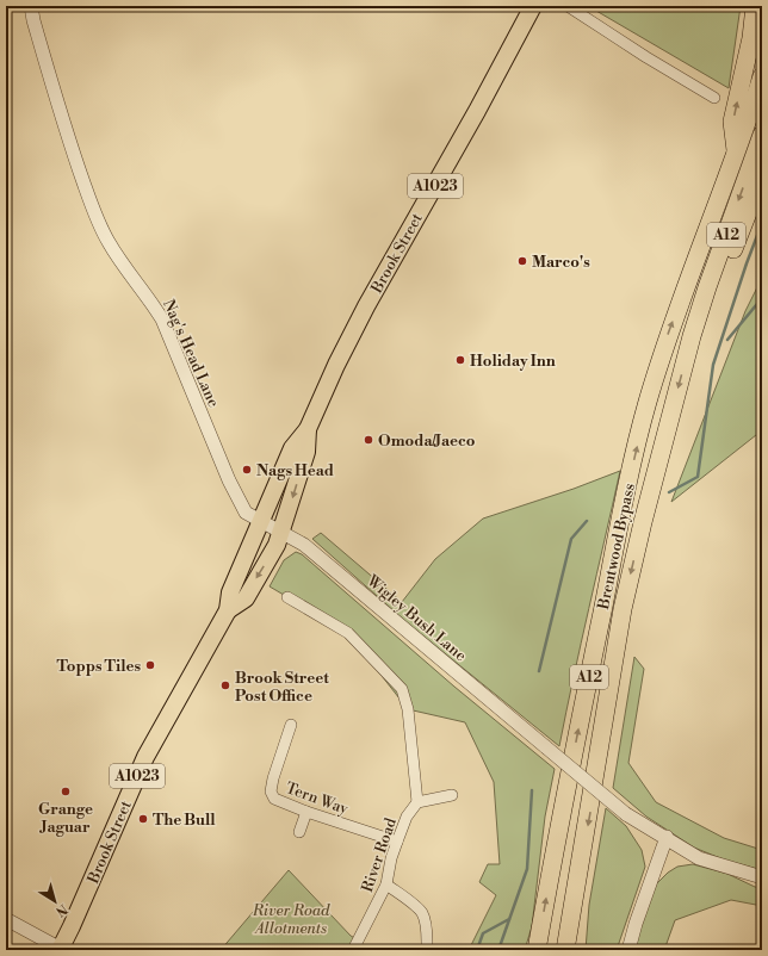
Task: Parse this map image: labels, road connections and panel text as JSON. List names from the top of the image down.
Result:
{
  "streets": {
    "highway": ["A12", "Brentwood Bypass"],
    "main road": ["A1023", "Brook Street"],
    "street": [
      "Nag's Head Lane",
      "Wigley Bush Lane",
      "Tern Way",
      "River Road"
    ]
  },
  "crossings": [
    ["A12", "Brentwood Bypass"],
    ["Brook Street", "Nag's Head Lane"],
    ["Brook Street", "Wigley Bush Lane"],
    ["Nag's Head Lane", "Wigley Bush Lane"],
    ["Tern Way", "River Road"]
  ],
  "parks": ["River Road Allotments"],
  "places": [
    "Marco's",
    "Holiday Inn",
    "Omoda/Jaeco",
    "Nags Head",
    "Topps Tiles",
    "Brook Street Post Office",
    "Grange Jaguar",
    "The Bull"
  ],
  "north": "bottom right"
}
